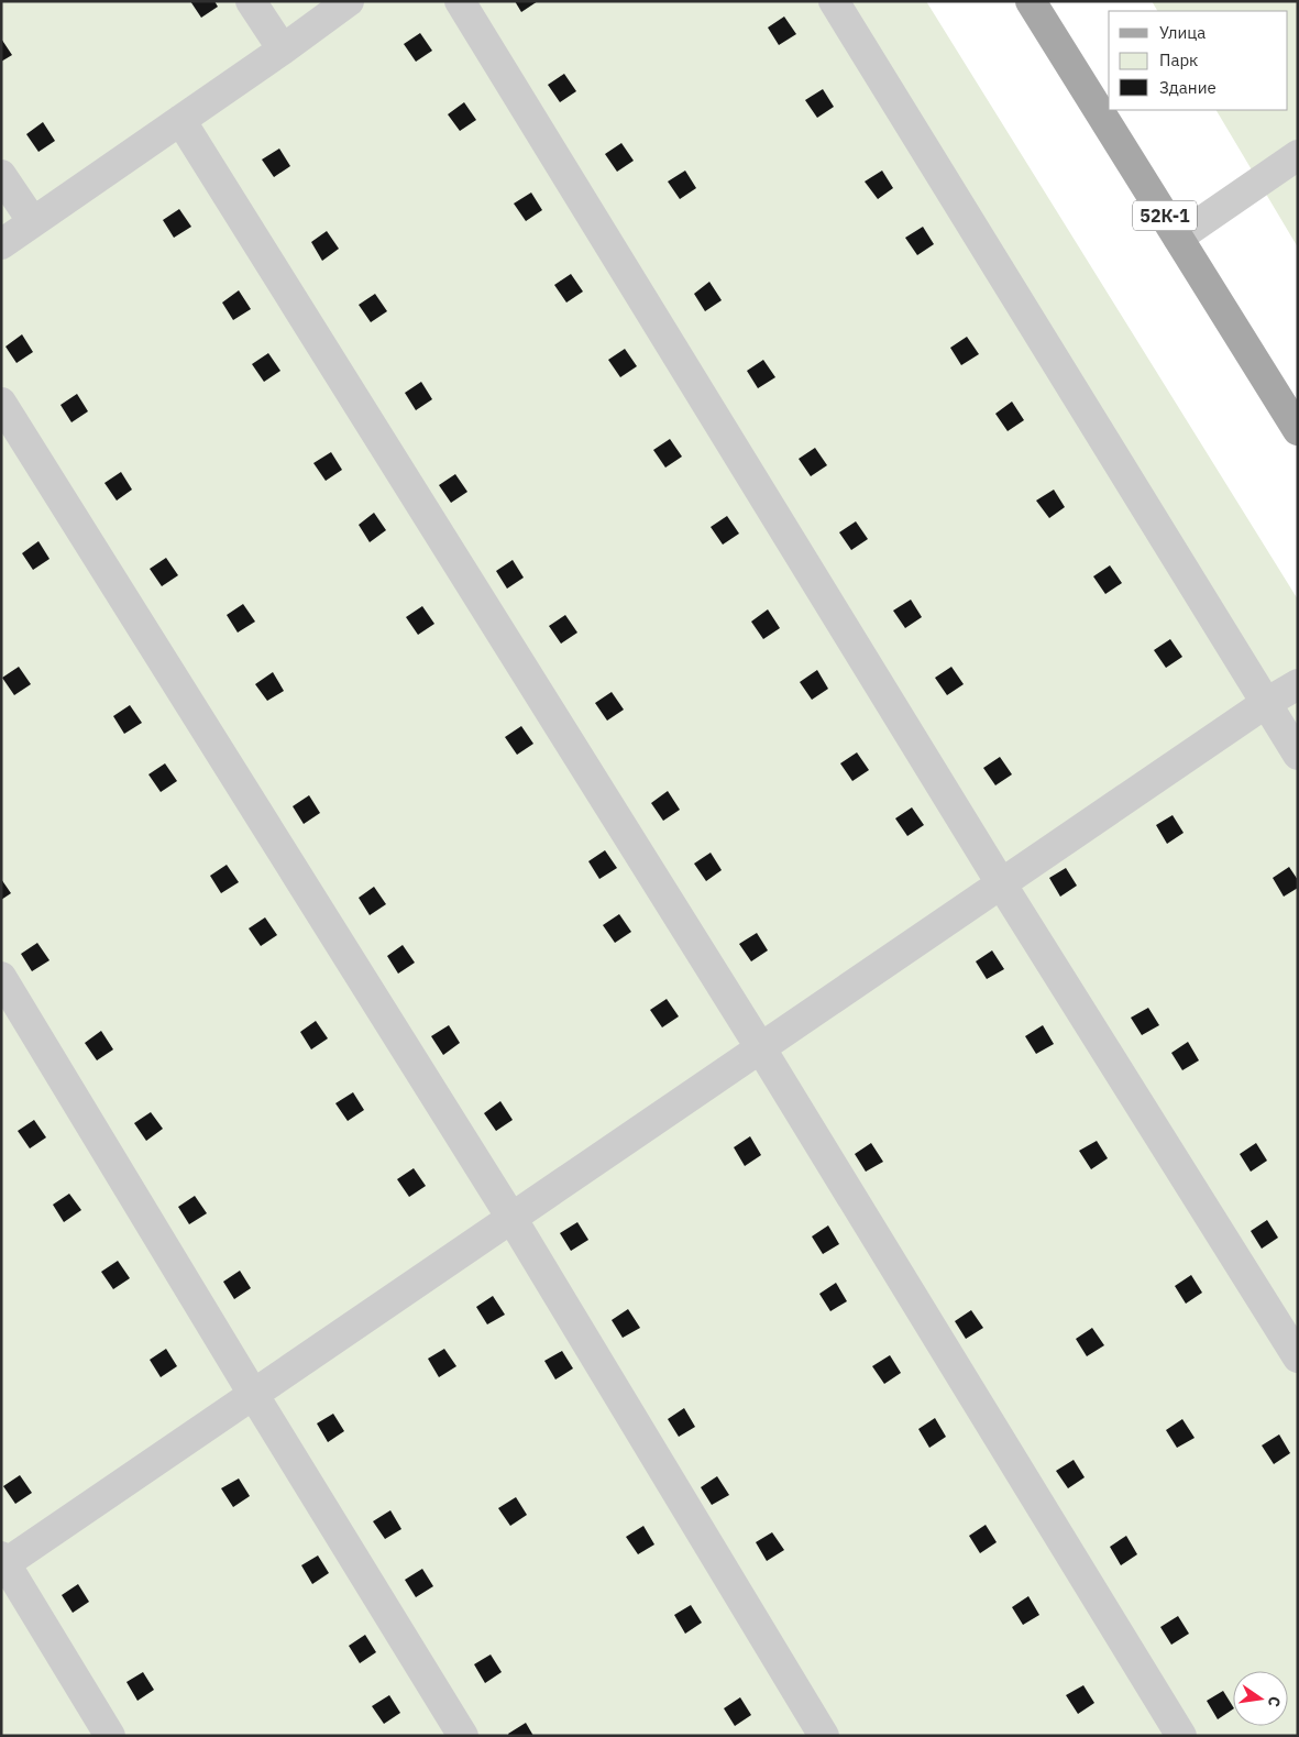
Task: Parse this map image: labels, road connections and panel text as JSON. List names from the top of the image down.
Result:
{
  "streets": {
    "main road": ["52К-1"]
  },
  "legend": ["Улица", "Парк", "Здание"],
  "north": "right"
}
